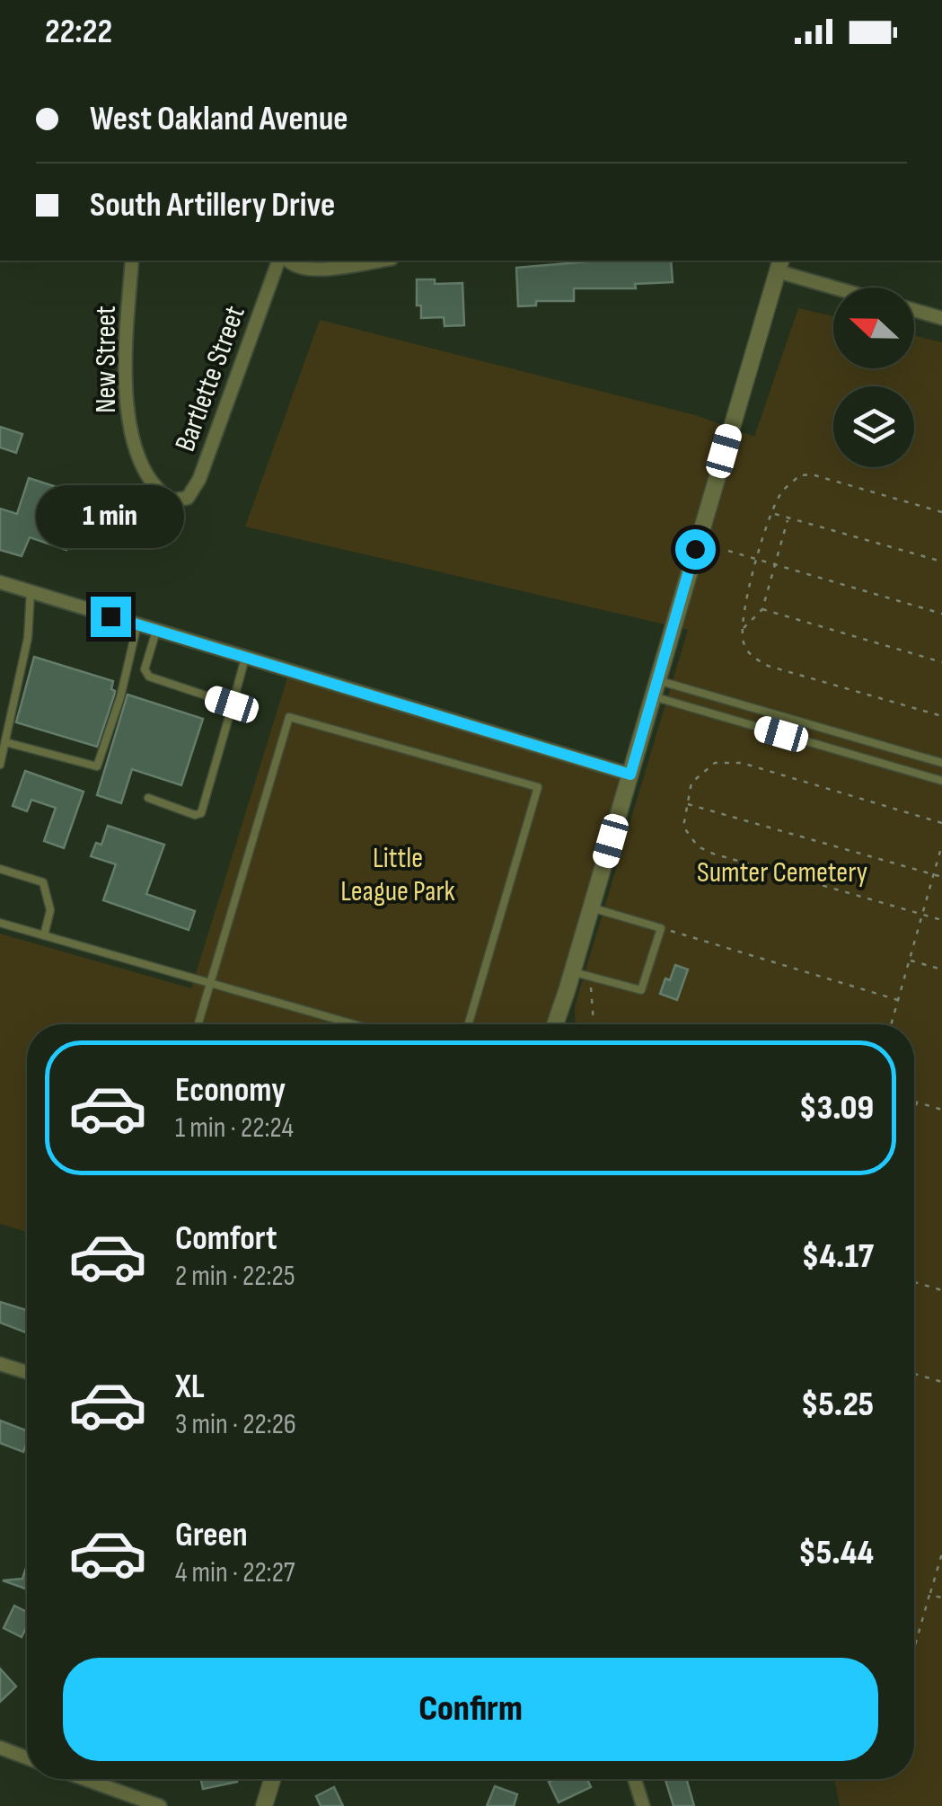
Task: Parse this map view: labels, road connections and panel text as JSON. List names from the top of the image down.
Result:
{
  "streets": {
    "street": ["New Street", "Bartlette Street"]
  },
  "crossings": [
    ["New Street", "Bartlette Street"]
  ],
  "parks": ["Little League Park", "Sumter Cemetery"],
  "north": "left",
  "page": {
    "status": "22:22",
    "banner": ["West Oakland Avenue", "South Artillery Drive"],
    "bubble": "1 min",
    "list": [
      {
        "name": "Economy",
        "note": "1 min · 22:24",
        "value": "$3.09"
      },
      {
        "name": "Comfort",
        "note": "2 min · 22:25",
        "value": "$4.17"
      },
      {
        "name": "XL",
        "note": "3 min · 22:26",
        "value": "$5.25"
      },
      {
        "name": "Green",
        "note": "4 min · 22:27",
        "value": "$5.44"
      }
    ],
    "buttons": "Confirm"
  }
}
